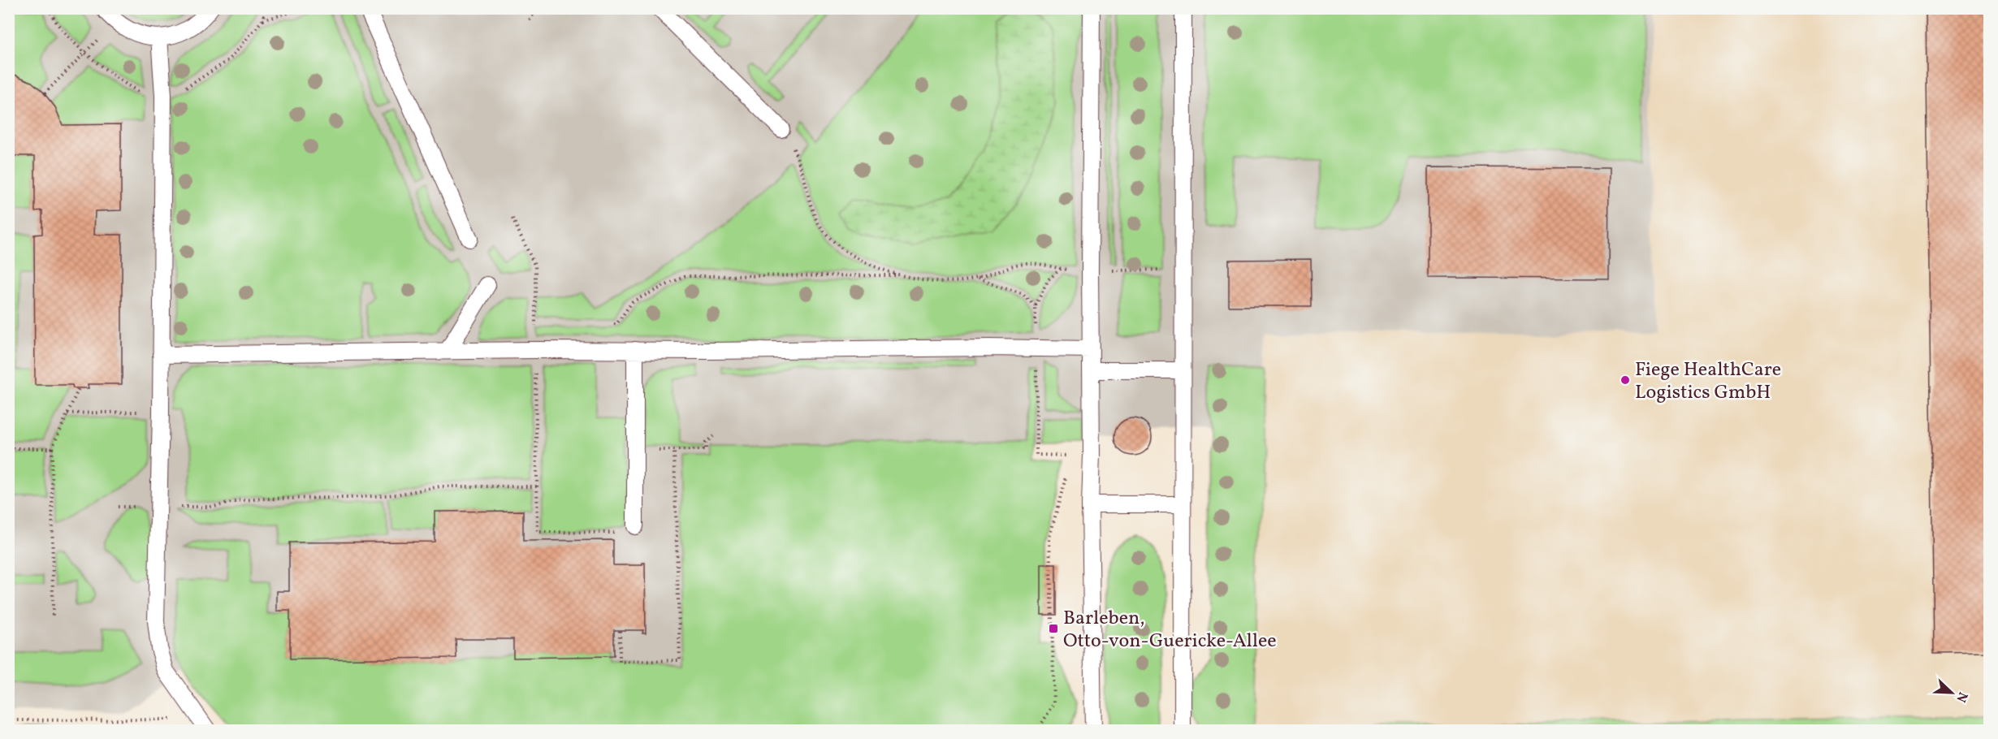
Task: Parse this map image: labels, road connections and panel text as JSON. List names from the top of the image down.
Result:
{
  "places": {
    "other": ["Fiege HealthCare Logistics GmbH"],
    "transit": ["Barleben, Otto-von-Guericke-Allee"]
  },
  "north": "bottom right"
}
